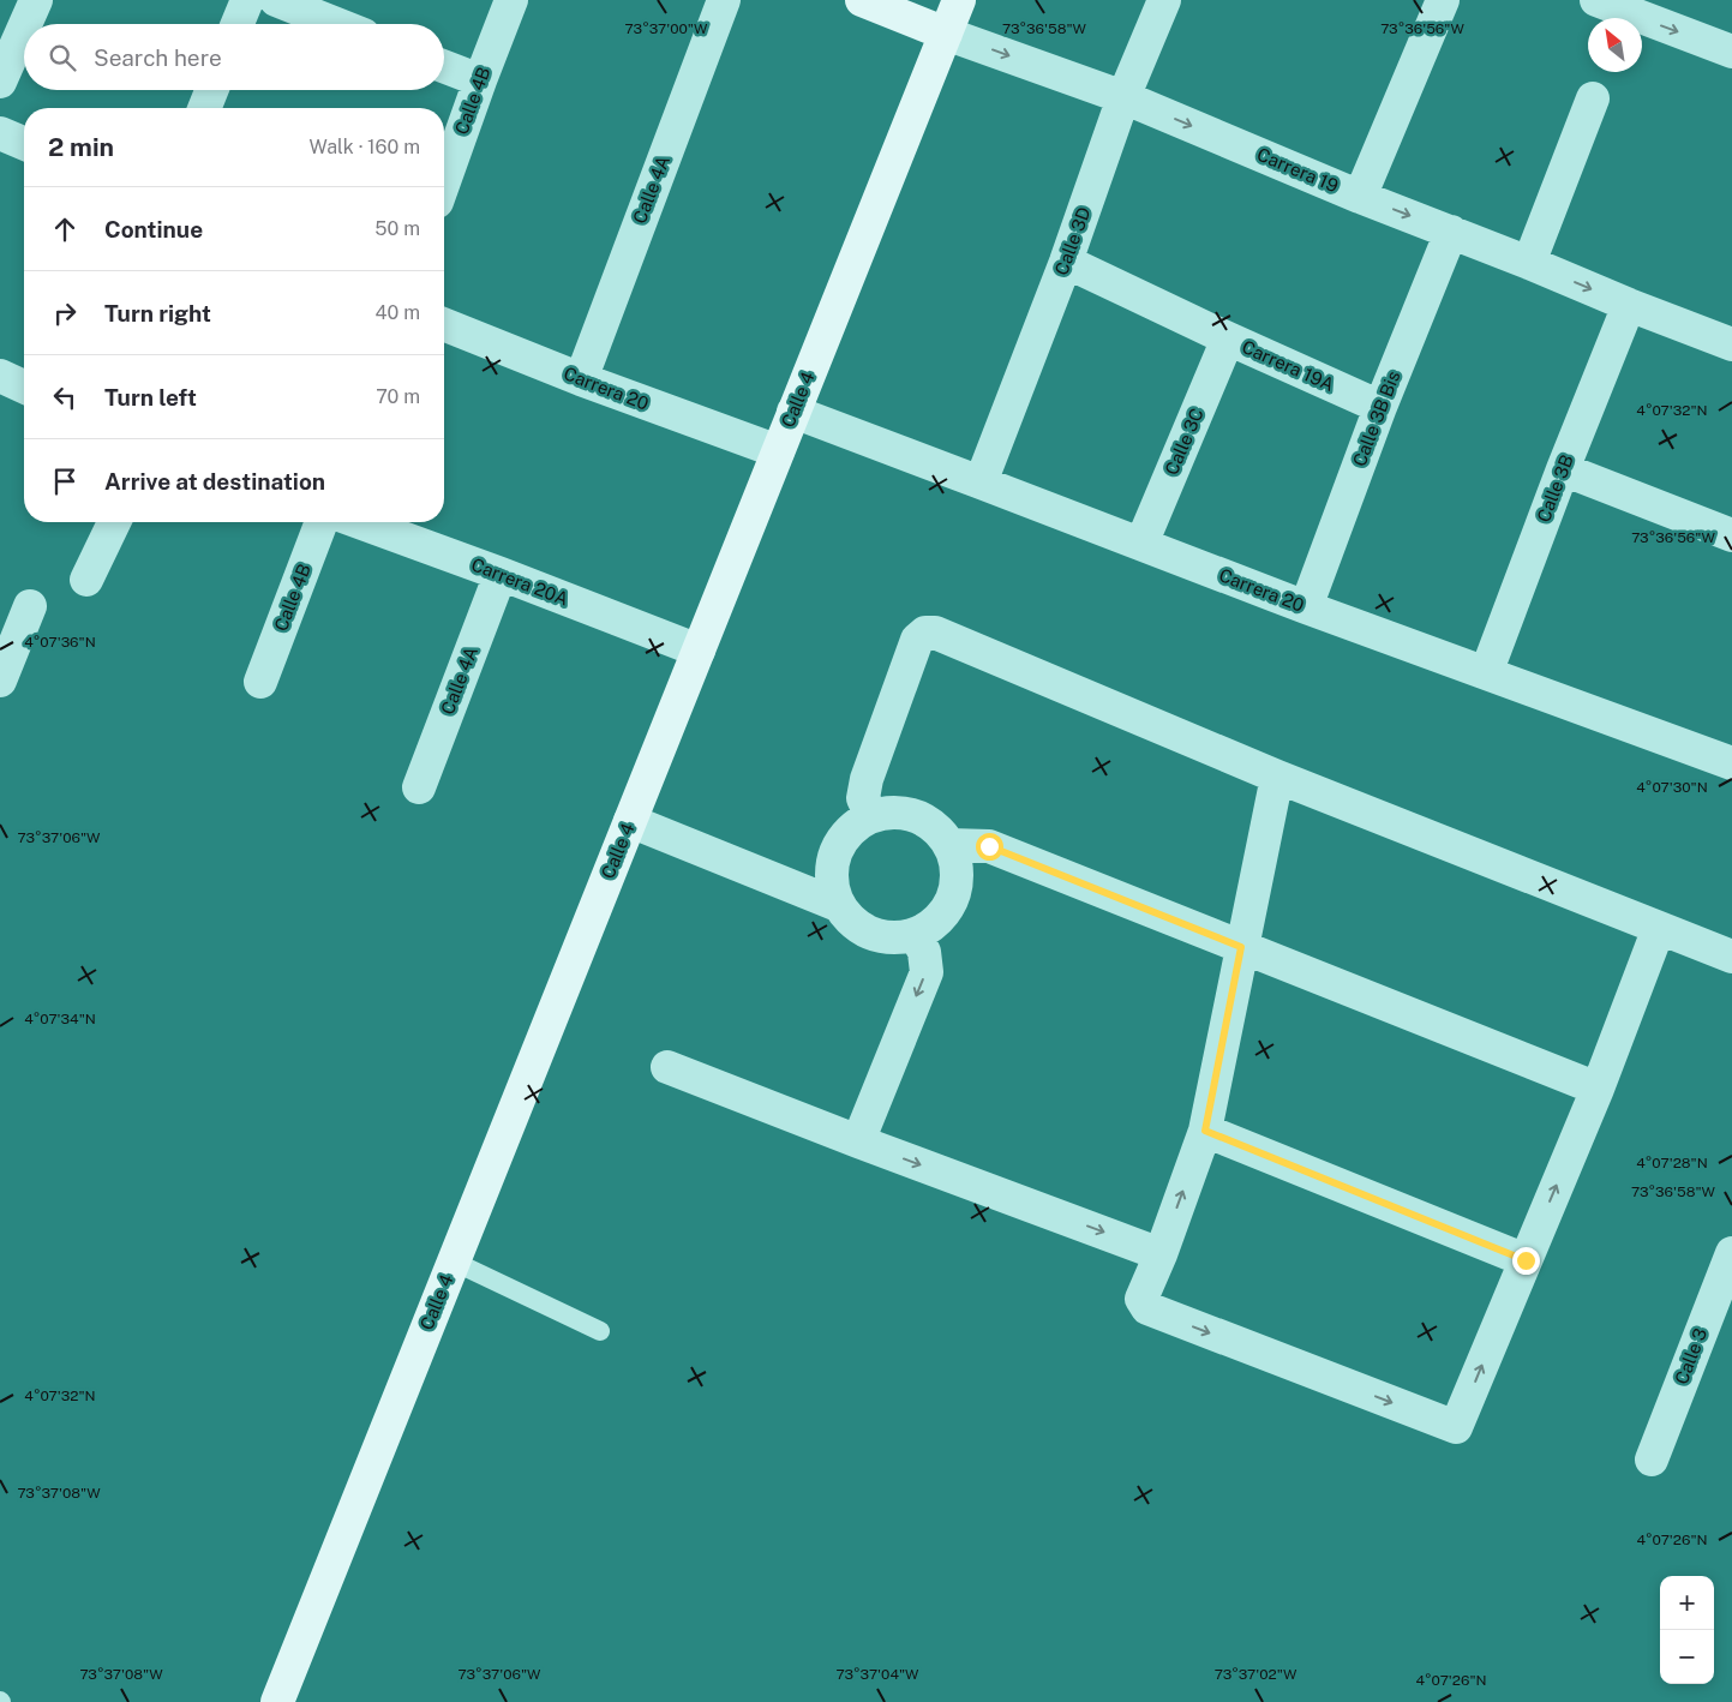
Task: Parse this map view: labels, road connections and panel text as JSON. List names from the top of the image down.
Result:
{
  "streets": {
    "street": [
      "Calle 4B",
      "Carrera 19",
      "Calle 4A",
      "Calle 3D",
      "Carrera 19A",
      "Carrera 20",
      "Calle 4",
      "Calle 3B Bis",
      "Calle 3C",
      "Calle 3B",
      "Carrera 20A",
      "Calle 3"
    ]
  },
  "crossings": [
    ["Carrera 19", "Calle 3D"],
    ["Carrera 19", "Calle 4"],
    ["Carrera 19", "Calle 3B Bis"],
    ["Carrera 19", "Calle 3B"],
    ["Calle 4A", "Carrera 20"],
    ["Calle 4A", "Carrera 20A"],
    ["Calle 3D", "Carrera 19A"],
    ["Calle 3D", "Carrera 20"],
    ["Carrera 19A", "Calle 3B Bis"],
    ["Carrera 19A", "Calle 3C"],
    ["Carrera 20", "Calle 4"],
    ["Carrera 20", "Calle 3B Bis"],
    ["Carrera 20", "Calle 3C"],
    ["Carrera 20", "Calle 3B"],
    ["Calle 4", "Carrera 20A"]
  ],
  "one_way": ["Carrera 19"],
  "north": "top left",
  "page": {
    "search": "Search here",
    "heading": ["2 min", "Walk · 160 m"],
    "list": [
      ["Continue", "50 m"],
      ["Turn right", "40 m"],
      ["Turn left", "70 m"],
      "Arrive at destination"
    ],
    "map_buttons": ["+", "−"]
  },
  "coordinates": [
    "73°36'58\"W",
    "73°36'56\"W",
    "73°37'00\"W",
    "4°07'32\"N",
    "4°07'36\"N",
    "4°07'30\"N",
    "73°37'06\"W",
    "4°07'34\"N",
    "4°07'28\"N",
    "73°37'08\"W",
    "4°07'26\"N",
    "73°37'04\"W",
    "73°37'02\"W"
  ]
}
